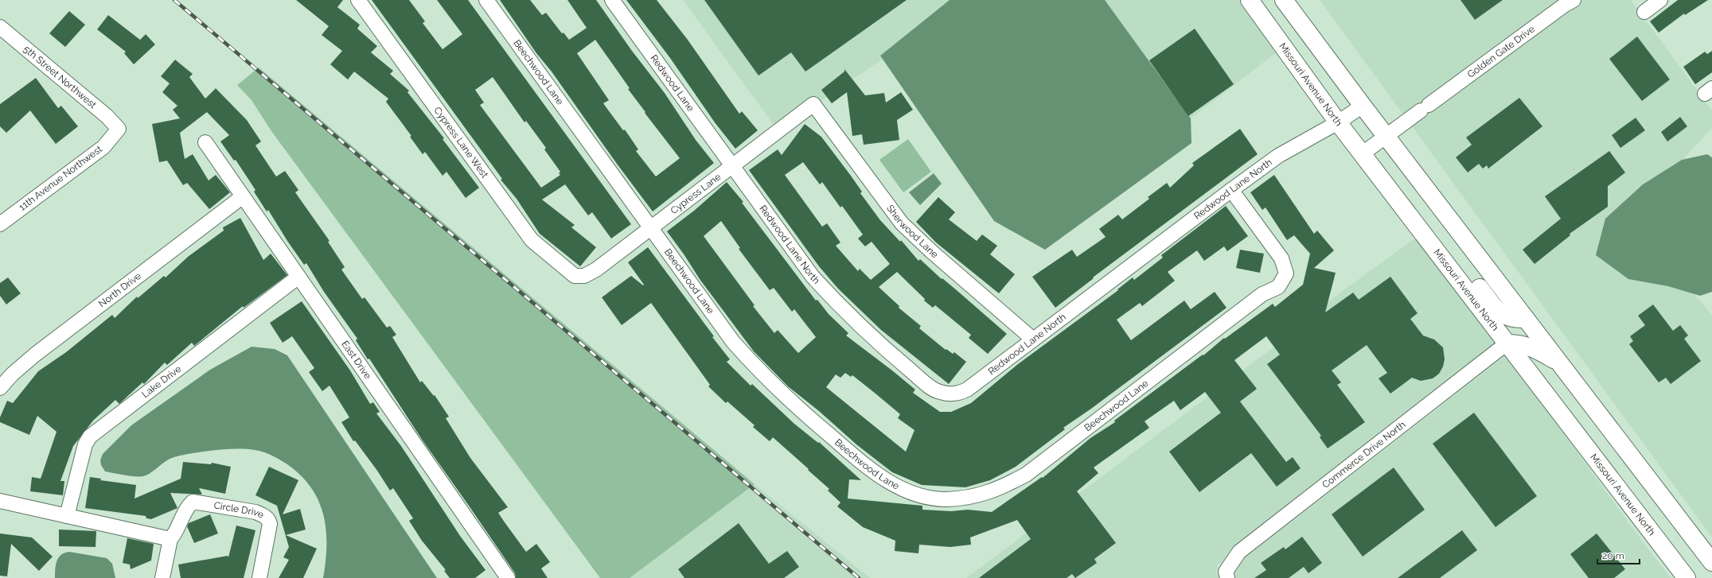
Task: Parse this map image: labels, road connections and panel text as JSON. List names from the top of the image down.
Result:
{
  "streets": {
    "main road": ["Missouri Avenue North"],
    "street": [
      "Golden Gate Drive",
      "Beechwood Lane",
      "5th Street Northwest",
      "Redwood Lane",
      "Cypress Lane West",
      "11th Avenue Northwest",
      "Redwood Lane North",
      "Cypress Lane",
      "Sherwood Lane",
      "North Drive",
      "East Drive",
      "Lake Drive",
      "Commerce Drive North",
      "Circle Drive"
    ]
  },
  "crossings": [
    ["Golden Gate Drive", "Missouri Avenue North"],
    ["Beechwood Lane", "Redwood Lane North"],
    ["Beechwood Lane", "Cypress Lane"],
    ["5th Street Northwest", "11th Avenue Northwest"],
    ["Redwood Lane", "Redwood Lane North"],
    ["Redwood Lane", "Cypress Lane"],
    ["Missouri Avenue North", "Redwood Lane North"],
    ["Missouri Avenue North", "Commerce Drive North"],
    ["Cypress Lane West", "Cypress Lane"],
    ["Redwood Lane North", "Cypress Lane"],
    ["Redwood Lane North", "Sherwood Lane"],
    ["Cypress Lane", "Sherwood Lane"],
    ["North Drive", "East Drive"],
    ["East Drive", "Lake Drive"]
  ],
  "scale_bar": "20 m"
}
